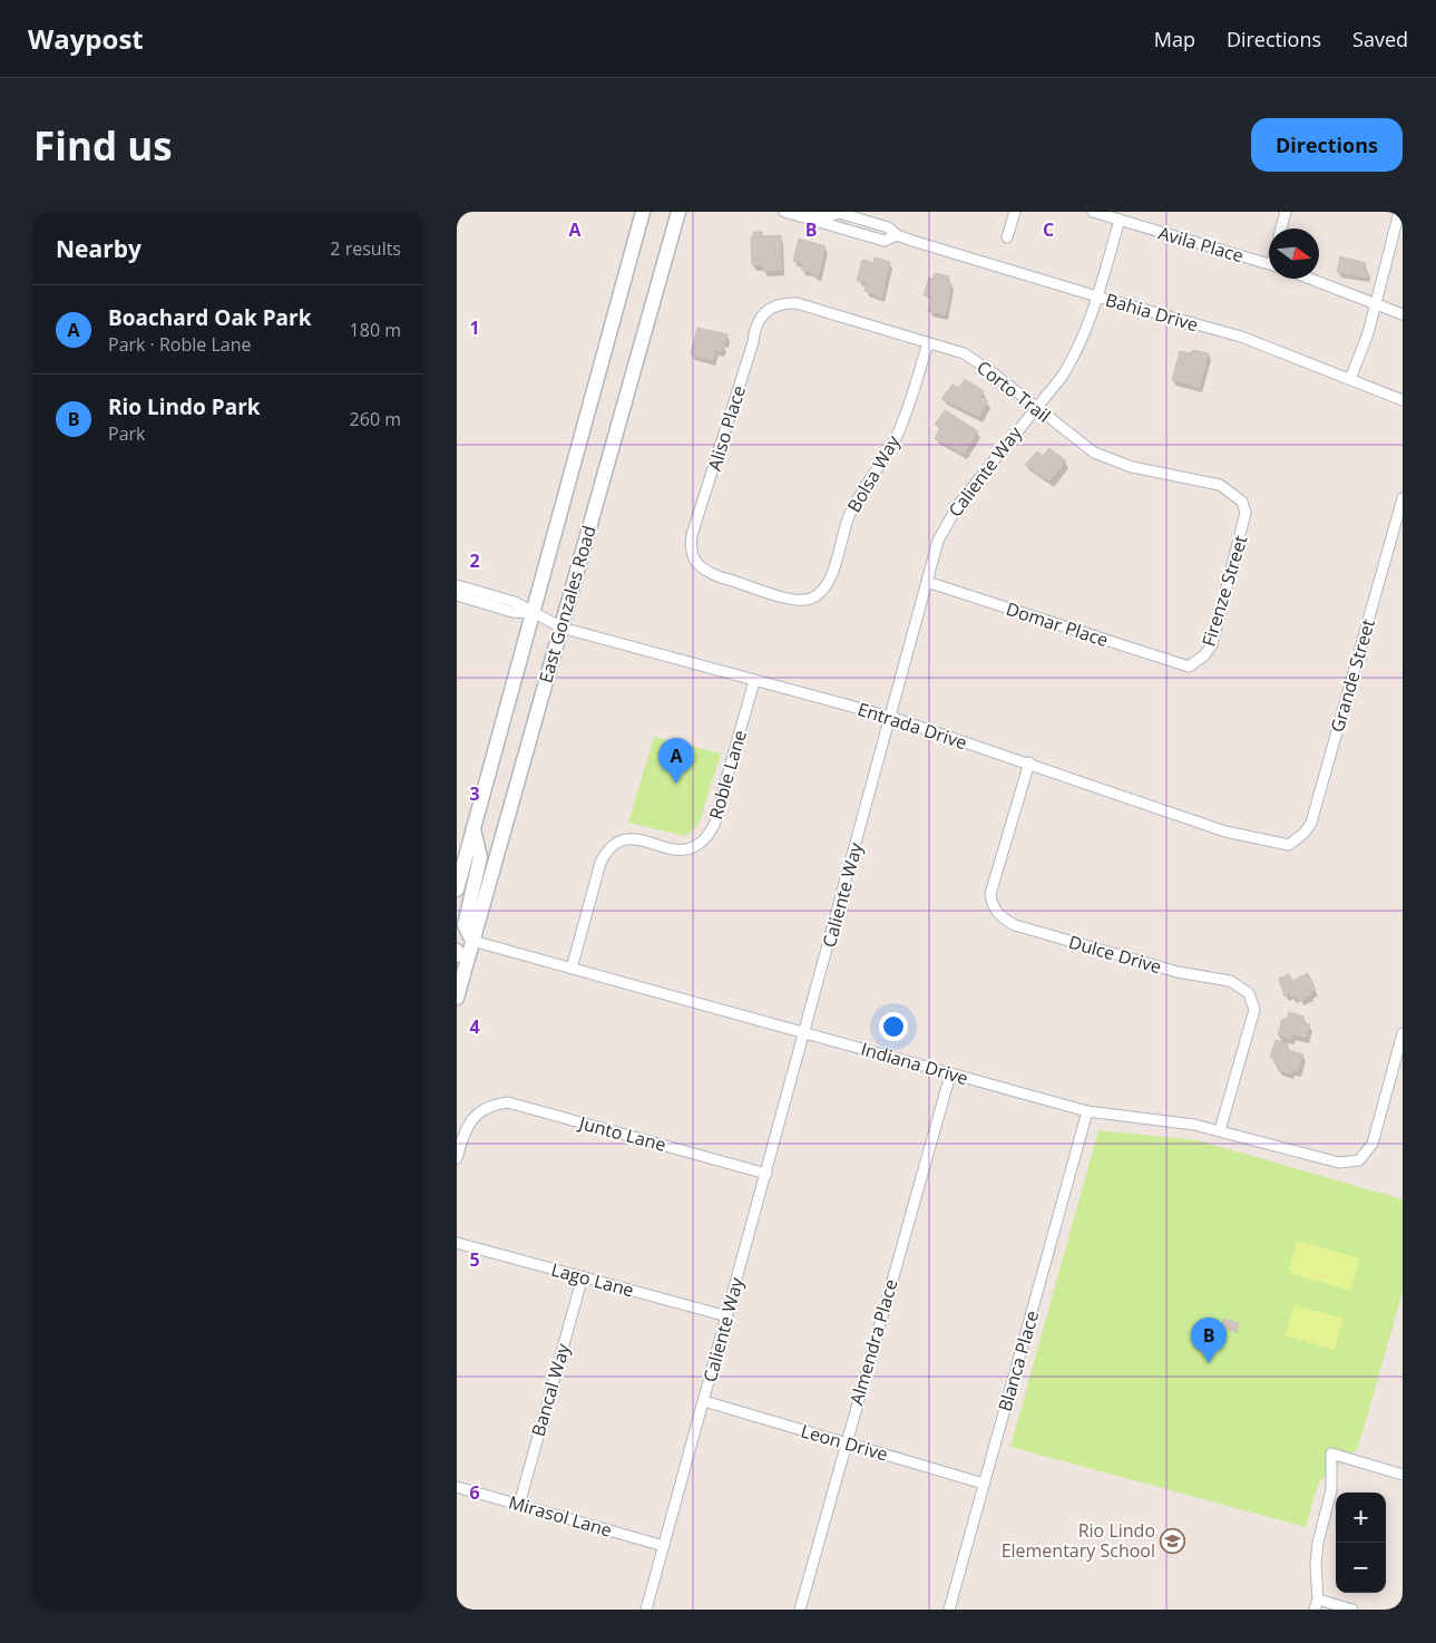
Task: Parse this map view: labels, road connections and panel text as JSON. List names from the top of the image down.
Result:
{
  "streets": {
    "main road": ["East Gonzales Road"],
    "street": [
      "Avila Place",
      "Bahia Drive",
      "Corto Trail",
      "Aliso Place",
      "Caliente Way",
      "Bolsa Way",
      "Firenze Street",
      "Domar Place",
      "Grande Street",
      "Entrada Drive",
      "Roble Lane",
      "Dulce Drive",
      "Indiana Drive",
      "Junto Lane",
      "Lago Lane",
      "Almendra Place",
      "Blanca Place",
      "Bancal Way",
      "Leon Drive",
      "Mirasol Lane"
    ]
  },
  "crossings": [
    ["Avila Place", "Caliente Way"],
    ["Bahia Drive", "Caliente Way"],
    ["Corto Trail", "Aliso Place"],
    ["Corto Trail", "Caliente Way"],
    ["Corto Trail", "Bolsa Way"],
    ["Corto Trail", "Firenze Street"],
    ["Aliso Place", "Bolsa Way"],
    ["Caliente Way", "Domar Place"],
    ["Caliente Way", "Entrada Drive"],
    ["Caliente Way", "Indiana Drive"],
    ["Caliente Way", "Junto Lane"],
    ["Caliente Way", "Lago Lane"],
    ["Caliente Way", "Leon Drive"],
    ["Caliente Way", "Mirasol Lane"],
    ["Firenze Street", "Domar Place"],
    ["East Gonzales Road", "Entrada Drive"],
    ["East Gonzales Road", "Indiana Drive"],
    ["Grande Street", "Entrada Drive"],
    ["Entrada Drive", "Roble Lane"],
    ["Entrada Drive", "Dulce Drive"],
    ["Roble Lane", "Indiana Drive"],
    ["Dulce Drive", "Indiana Drive"],
    ["Indiana Drive", "Almendra Place"],
    ["Indiana Drive", "Blanca Place"],
    ["Lago Lane", "Bancal Way"],
    ["Almendra Place", "Leon Drive"],
    ["Blanca Place", "Leon Drive"],
    ["Bancal Way", "Mirasol Lane"]
  ],
  "places": {
    "school or university": ["Rio Lindo Elementary School"]
  },
  "north": "right",
  "page": {
    "header": "Waypost",
    "nav": ["Map", "Directions", "Saved"],
    "buttons": "Directions",
    "title": "Find us",
    "heading": ["Nearby", "2 results"],
    "list": [
      {
        "mark": "A",
        "name": "Boachard Oak Park",
        "note": "Park · Roble Lane",
        "value": "180 m"
      },
      {
        "mark": "B",
        "name": "Rio Lindo Park",
        "note": "Park",
        "value": "260 m"
      }
    ],
    "pins": ["A", "B"],
    "map_buttons": ["+", "−"]
  },
  "grid": {
    "columns": ["A", "B", "C"],
    "rows": [
      "1",
      "2",
      "3",
      "4",
      "5",
      "6"
    ]
  }
}
